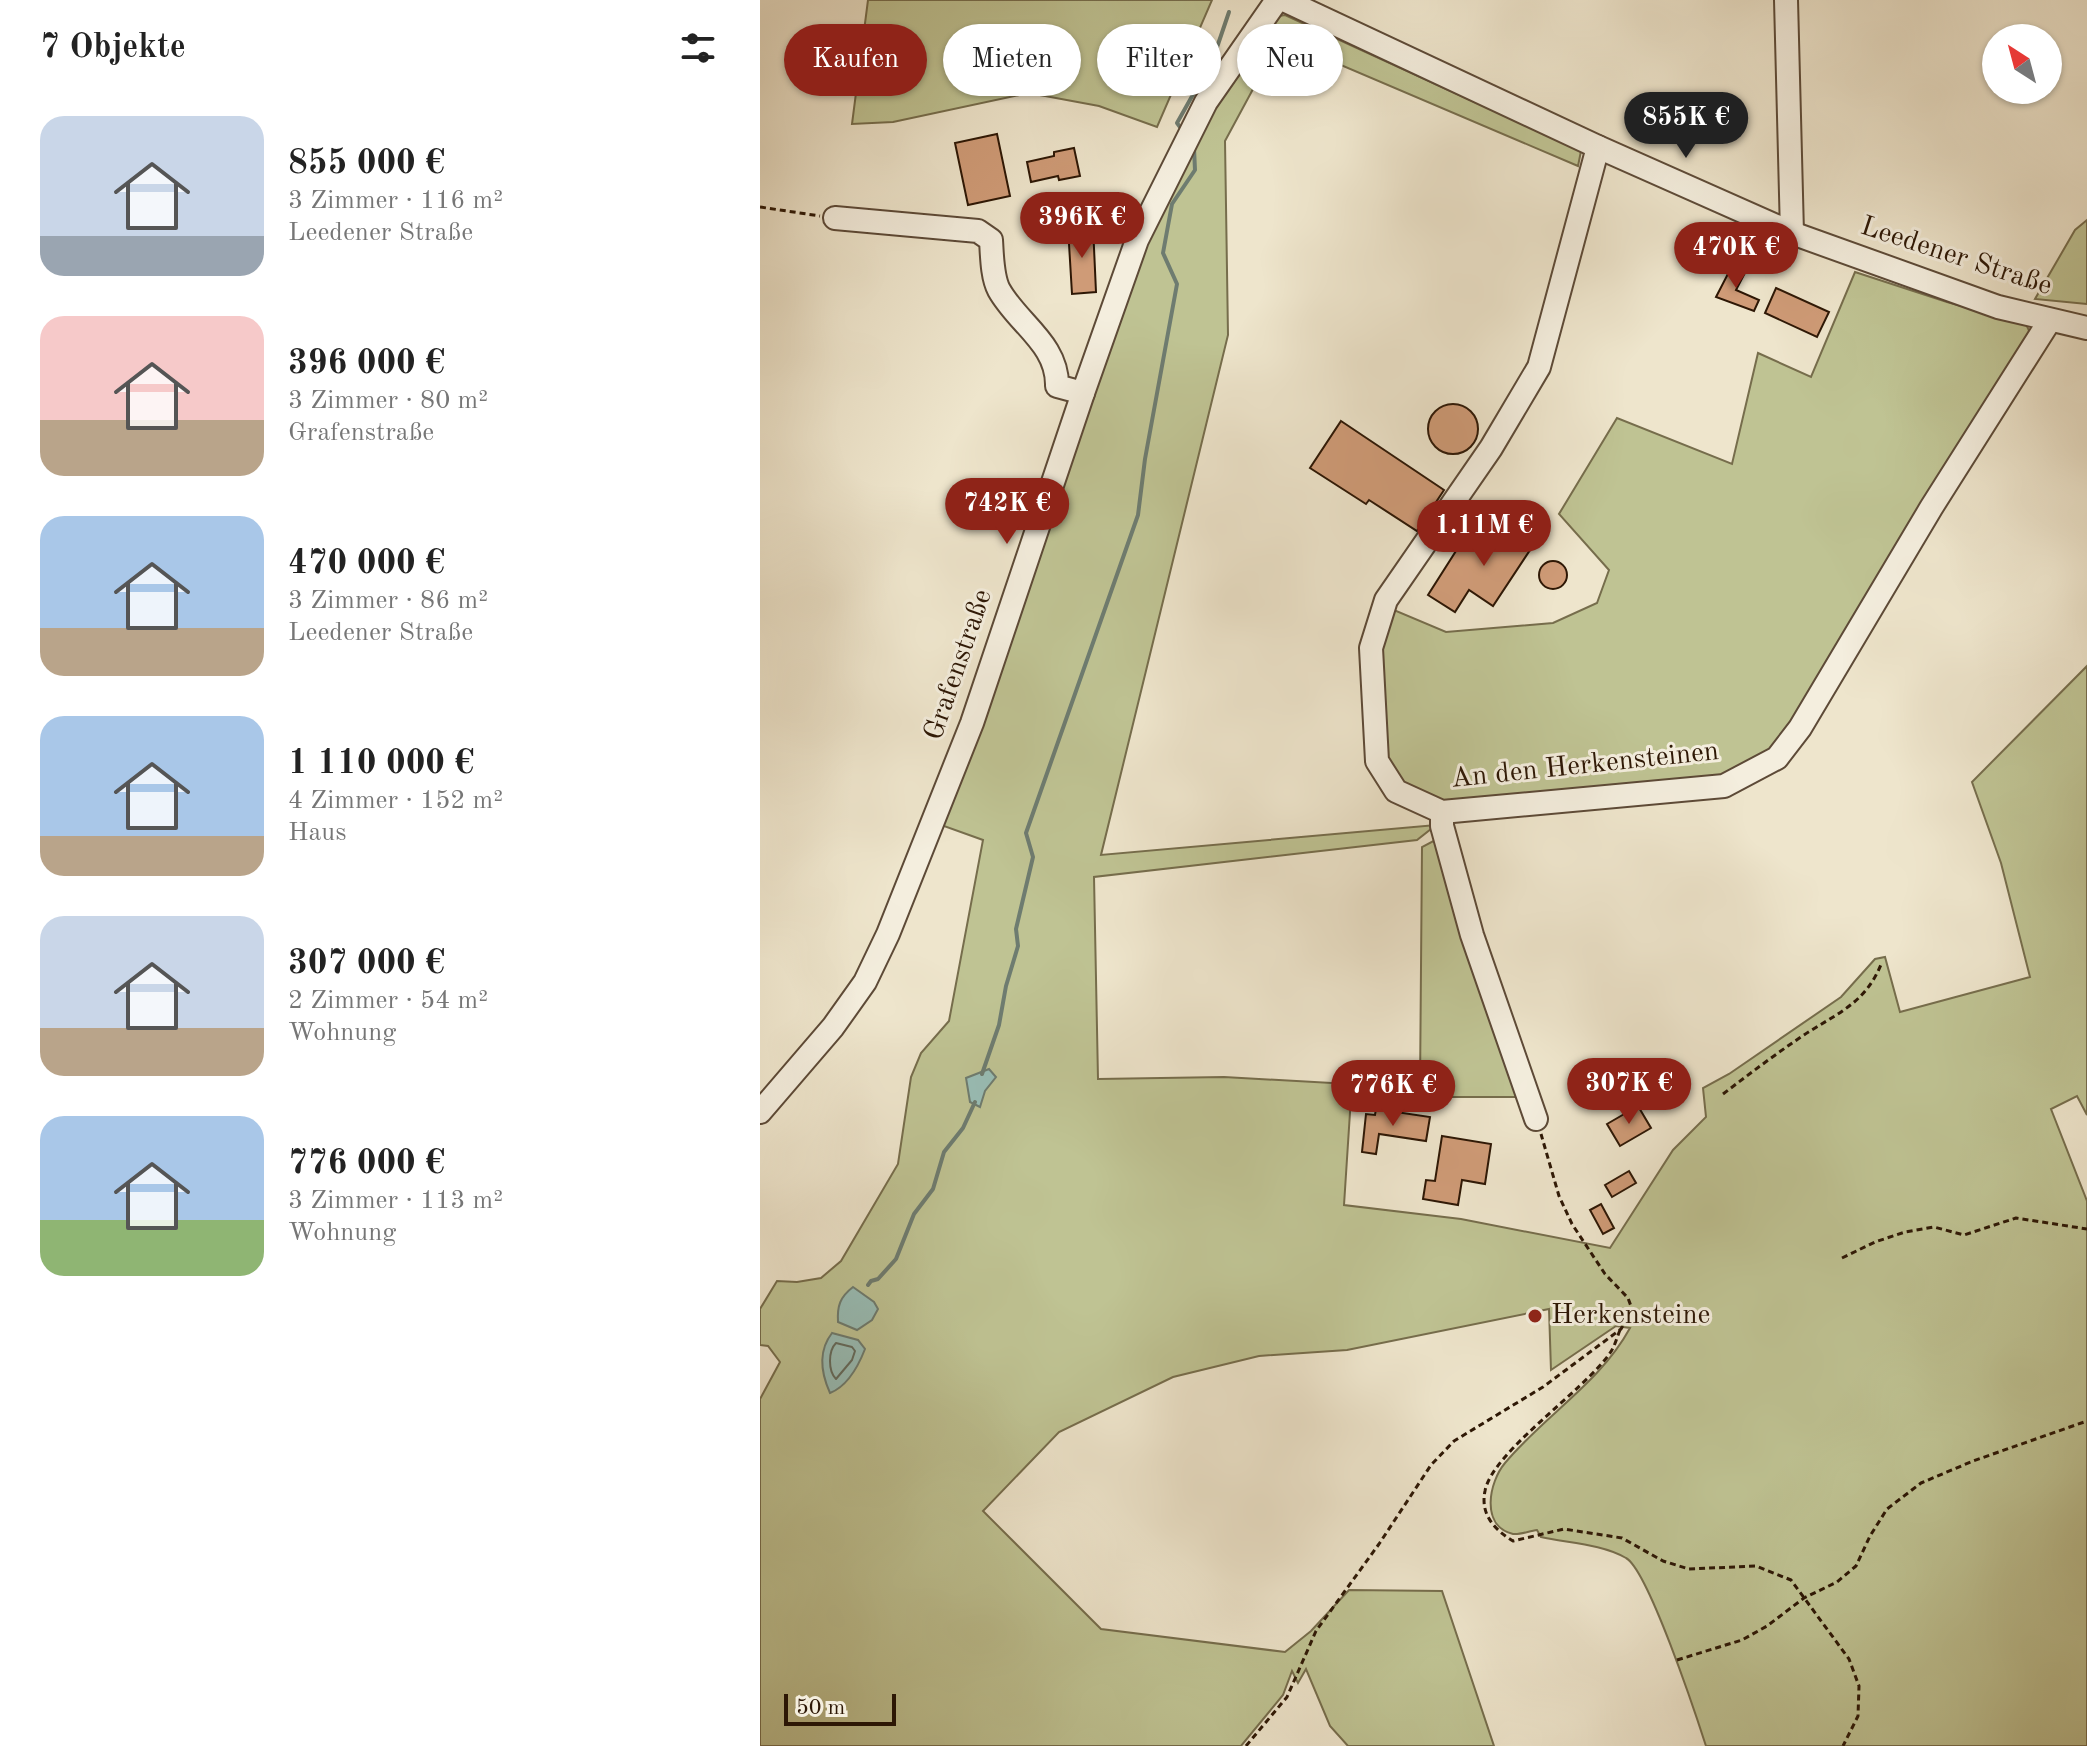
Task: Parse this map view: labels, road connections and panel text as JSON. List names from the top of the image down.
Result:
{
  "streets": {
    "street": ["Leedener Straße", "Grafenstraße", "An den Herkensteinen"]
  },
  "crossings": [
    ["Leedener Straße", "An den Herkensteinen"]
  ],
  "places": ["Herkensteine"],
  "scale_bar": "50 m",
  "north": "top left",
  "page": {
    "heading": "7 Objekte",
    "chip": [
      "Kaufen",
      "Mieten",
      "Filter",
      "Neu"
    ],
    "price": [
      "855K €",
      "396K €",
      "470K €",
      "742K €",
      "1.11M €",
      "307K €",
      "776K €"
    ],
    "list": [
      {
        "name": "855 000 €",
        "note": "3 Zimmer · 116 m² · Leedener Straße"
      },
      {
        "name": "396 000 €",
        "note": "3 Zimmer · 80 m² · Grafenstraße"
      },
      {
        "name": "470 000 €",
        "note": "3 Zimmer · 86 m² · Leedener Straße"
      },
      {
        "name": "1 110 000 €",
        "note": "4 Zimmer · 152 m² · Haus"
      },
      {
        "name": "307 000 €",
        "note": "2 Zimmer · 54 m² · Wohnung"
      },
      {
        "name": "776 000 €",
        "note": "3 Zimmer · 113 m² · Wohnung"
      }
    ],
    "scale": "50 m"
  }
}
